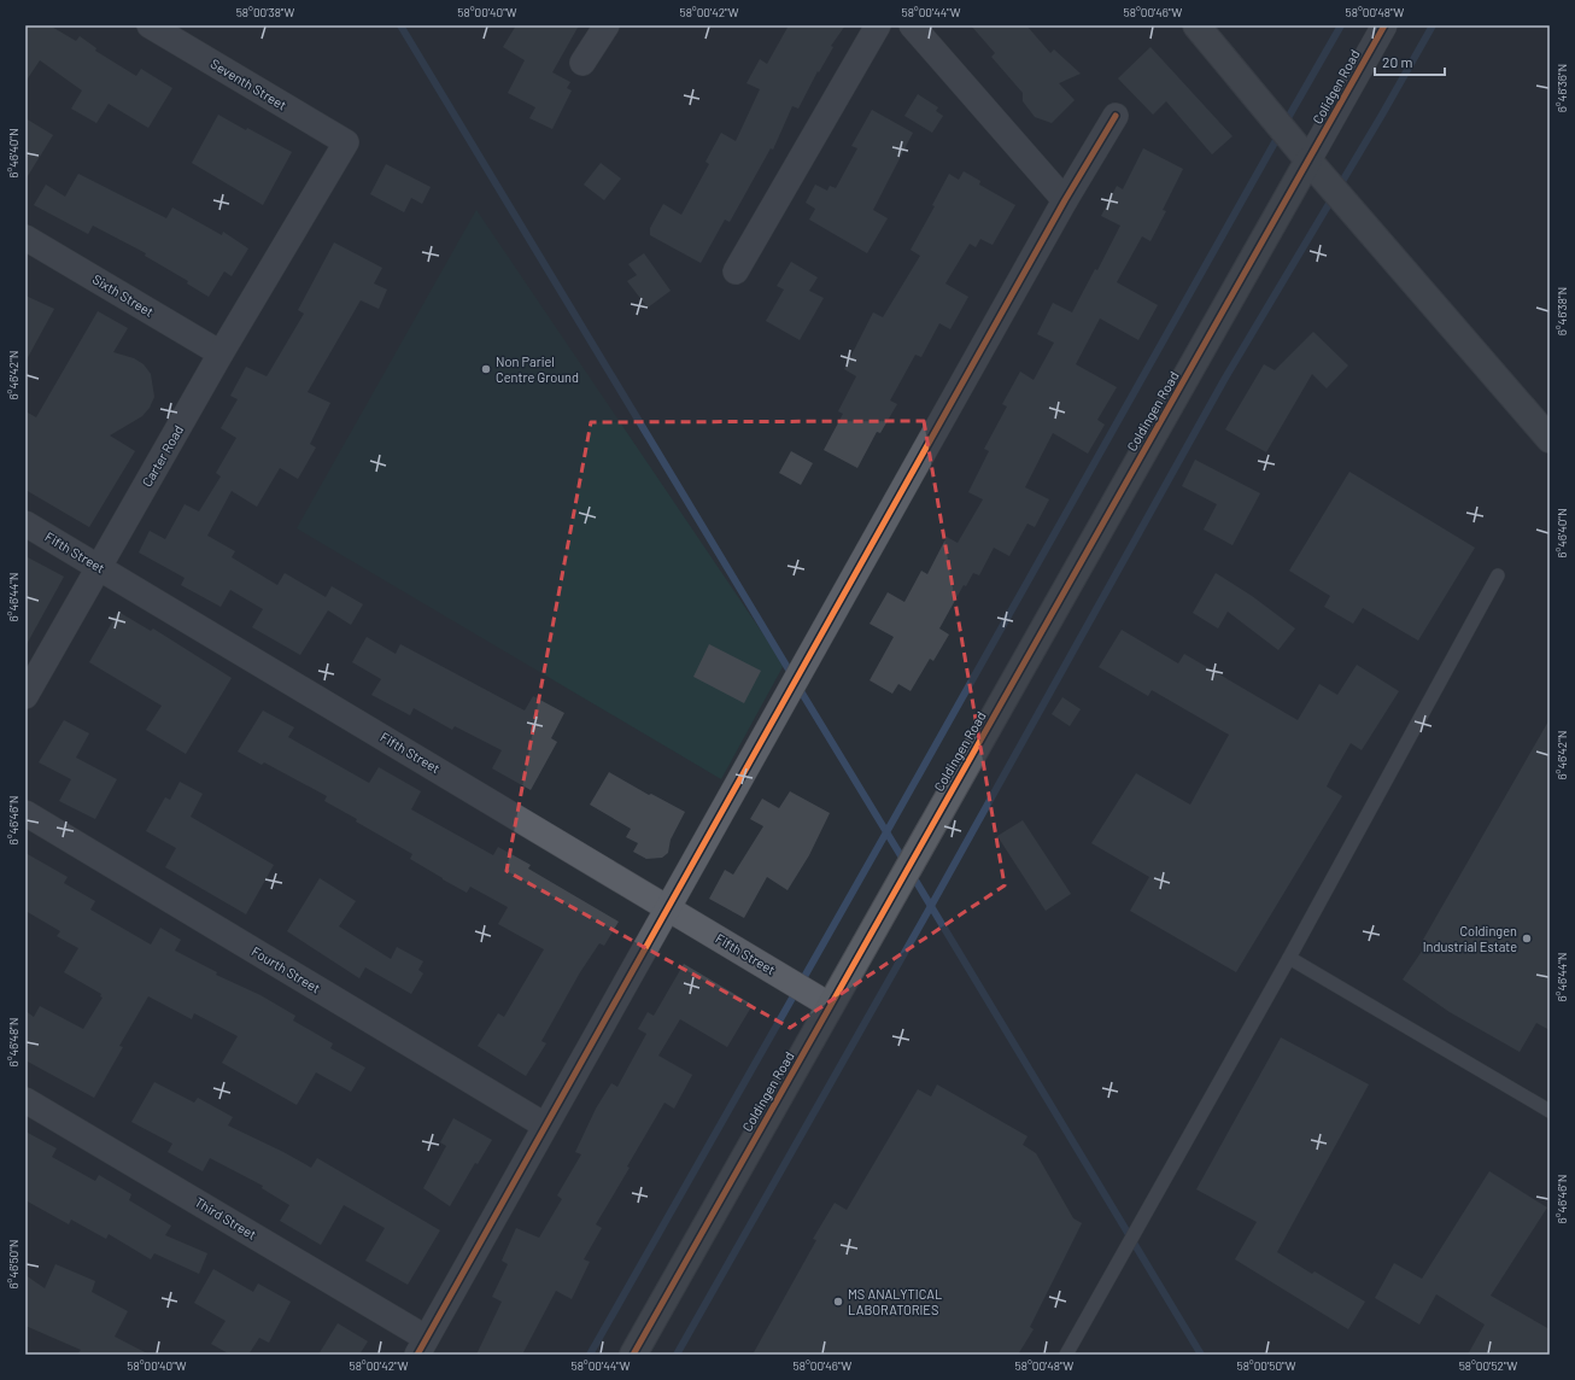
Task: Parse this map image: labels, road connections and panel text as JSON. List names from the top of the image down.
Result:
{
  "streets": {
    "street": [
      "Seventh Street",
      "Colidgen Road",
      "Sixth Street",
      "Coldingen Road",
      "Carter Road",
      "Fifth Street",
      "Fourth Street",
      "Third Street"
    ]
  },
  "crossings": [
    ["Seventh Street", "Carter Road"],
    ["Colidgen Road", "Coldingen Road"],
    ["Sixth Street", "Carter Road"],
    ["Coldingen Road", "Fifth Street"],
    ["Carter Road", "Fifth Street"]
  ],
  "places": ["Non Pariel Centre Ground", "Coldingen Industrial Estate", "MS ANALYTICAL LABORATORIES"],
  "scale_bar": "20 m",
  "coordinates": [
    "58°00'38\"W",
    "58°00'40\"W",
    "58°00'42\"W",
    "58°00'44\"W",
    "58°00'46\"W",
    "58°00'48\"W",
    "6°46'36\"N",
    "6°46'40\"N",
    "6°46'38\"N",
    "6°46'42\"N",
    "6°46'44\"N",
    "6°46'46\"N",
    "6°46'48\"N",
    "6°46'50\"N",
    "58°00'50\"W",
    "58°00'52\"W"
  ]
}
